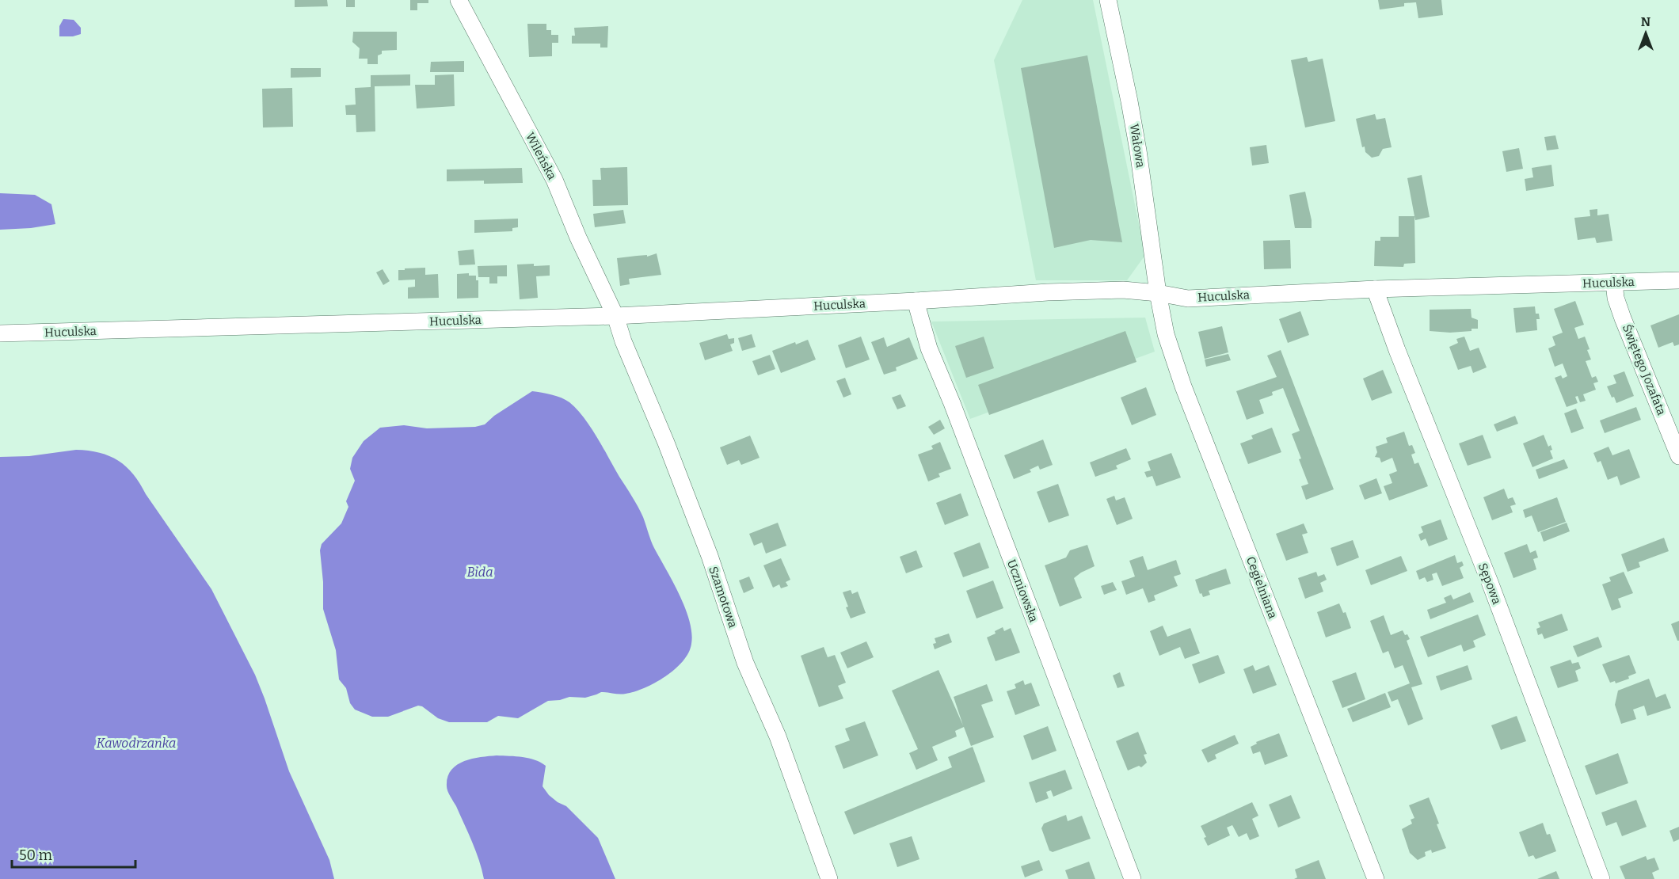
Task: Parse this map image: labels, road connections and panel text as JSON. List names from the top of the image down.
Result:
{
  "streets": {
    "street": [
      "Wałowa",
      "Wileńska",
      "Huculska",
      "Świętego Jozafata",
      "Sępowa",
      "Cegielniana",
      "Uczniowska",
      "Szamotowa"
    ]
  },
  "crossings": [
    ["Wałowa", "Huculska"],
    ["Wałowa", "Cegielniana"],
    ["Wileńska", "Huculska"],
    ["Wileńska", "Szamotowa"],
    ["Huculska", "Świętego Jozafata"],
    ["Huculska", "Sępowa"],
    ["Huculska", "Cegielniana"],
    ["Huculska", "Uczniowska"],
    ["Huculska", "Szamotowa"]
  ],
  "water": ["Bida", "Kawodrzanka"],
  "scale_bar": "50 m",
  "north": "top"
}
